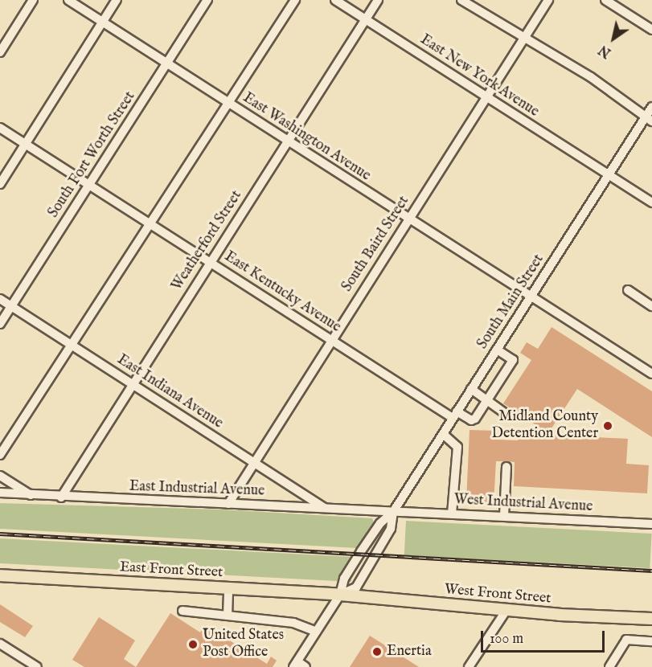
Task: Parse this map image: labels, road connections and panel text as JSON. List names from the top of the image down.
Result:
{
  "streets": {
    "main road": ["East Front Street", "West Front Street"],
    "street": [
      "East New York Avenue",
      "East Washington Avenue",
      "South Fort Worth Street",
      "Weatherford Street",
      "South Baird Street",
      "East Kentucky Avenue",
      "South Main Street",
      "East Indiana Avenue",
      "East Industrial Avenue",
      "West Industrial Avenue"
    ]
  },
  "crossings": [
    ["East New York Avenue", "Weatherford Street"],
    ["East New York Avenue", "South Baird Street"],
    ["East New York Avenue", "South Main Street"],
    ["East Washington Avenue", "South Fort Worth Street"],
    ["East Washington Avenue", "Weatherford Street"],
    ["East Washington Avenue", "South Baird Street"],
    ["East Washington Avenue", "South Main Street"],
    ["South Fort Worth Street", "East Kentucky Avenue"],
    ["South Fort Worth Street", "East Indiana Avenue"],
    ["Weatherford Street", "East Kentucky Avenue"],
    ["Weatherford Street", "East Indiana Avenue"],
    ["Weatherford Street", "East Industrial Avenue"],
    ["South Baird Street", "East Kentucky Avenue"],
    ["South Baird Street", "East Indiana Avenue"],
    ["South Baird Street", "East Industrial Avenue"],
    ["East Kentucky Avenue", "South Main Street"],
    ["South Main Street", "East Industrial Avenue"],
    ["South Main Street", "West Industrial Avenue"],
    ["South Main Street", "East Front Street"],
    ["South Main Street", "West Front Street"],
    ["East Indiana Avenue", "East Industrial Avenue"],
    ["East Industrial Avenue", "West Industrial Avenue"],
    ["East Front Street", "West Front Street"]
  ],
  "places": ["Midland County Detention Center", "United States Post Office", "Enertia"],
  "scale_bar": "100 m",
  "north": "bottom left"
}
